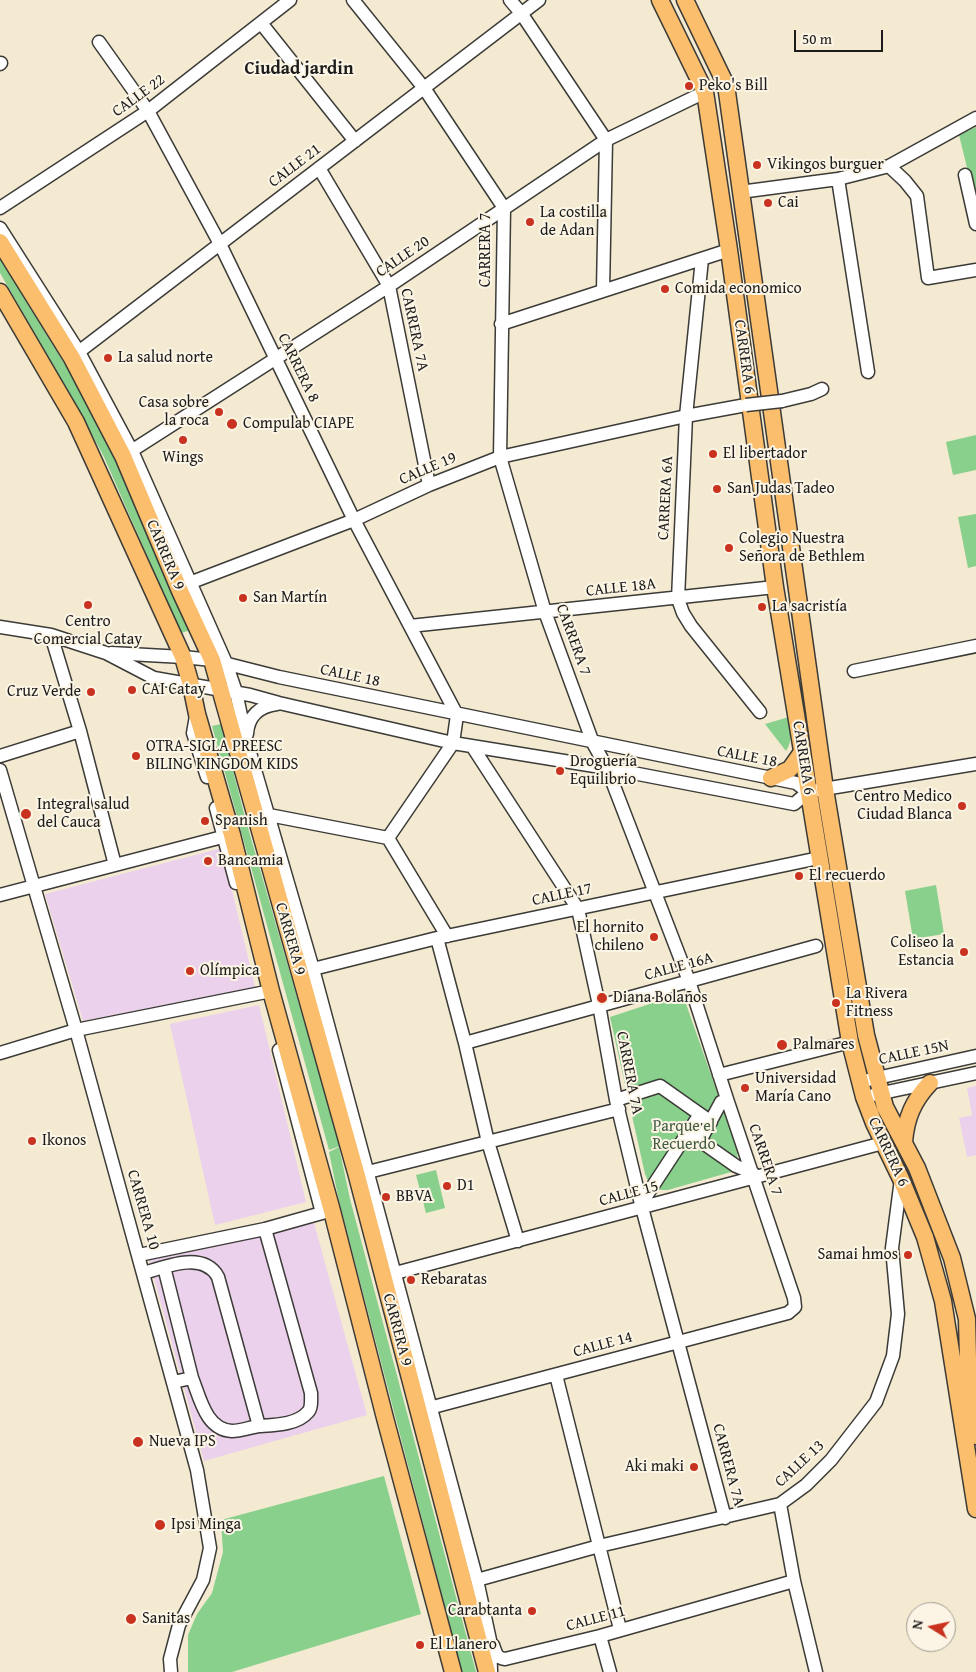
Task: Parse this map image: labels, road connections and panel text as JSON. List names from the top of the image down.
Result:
{
  "streets": {
    "main road": ["CARRERA 6", "CARRERA 9"],
    "street": [
      "CALLE 22",
      "CALLE 21",
      "CARRERA 7",
      "CALLE 20",
      "CARRERA 7A",
      "CARRERA 8",
      "CALLE 19",
      "CARRERA 6A",
      "CALLE 18A",
      "CALLE 18",
      "CALLE 17",
      "CALLE 16A",
      "CALLE 15N",
      "CALLE 15",
      "CARRERA 10",
      "CALLE 14",
      "CALLE 13",
      "CALLE 11"
    ]
  },
  "crossings": [
    ["CALLE 22", "CARRERA 8"],
    ["CALLE 21", "CARRERA 7"],
    ["CALLE 21", "CARRERA 7A"],
    ["CALLE 21", "CARRERA 8"],
    ["CALLE 21", "CARRERA 9"],
    ["CARRERA 7", "CALLE 20"],
    ["CARRERA 7", "CALLE 19"],
    ["CARRERA 7", "CALLE 18A"],
    ["CARRERA 7", "CALLE 18"],
    ["CARRERA 7", "CALLE 17"],
    ["CARRERA 7", "CALLE 16A"],
    ["CARRERA 7", "CALLE 15"],
    ["CARRERA 7", "CALLE 14"],
    ["CALLE 20", "CARRERA 7A"],
    ["CALLE 20", "CARRERA 6"],
    ["CALLE 20", "CARRERA 8"],
    ["CALLE 20", "CARRERA 9"],
    ["CARRERA 7A", "CALLE 19"],
    ["CARRERA 7A", "CALLE 17"],
    ["CARRERA 7A", "CALLE 16A"],
    ["CARRERA 7A", "CALLE 15"],
    ["CARRERA 7A", "CALLE 14"],
    ["CARRERA 7A", "CALLE 13"],
    ["CARRERA 6", "CALLE 18A"],
    ["CARRERA 6", "CALLE 18"],
    ["CARRERA 6", "CALLE 17"],
    ["CARRERA 6", "CALLE 15N"],
    ["CARRERA 6", "CALLE 15"],
    ["CARRERA 6", "CALLE 13"],
    ["CARRERA 8", "CALLE 19"],
    ["CARRERA 8", "CALLE 18A"],
    ["CARRERA 8", "CALLE 18"],
    ["CALLE 19", "CARRERA 6A"],
    ["CARRERA 6A", "CALLE 18A"],
    ["CARRERA 9", "CALLE 18"],
    ["CARRERA 9", "CALLE 15"],
    ["CARRERA 9", "CALLE 14"]
  ],
  "districts": ["Ciudad jardin"],
  "parks": ["Parque el Recuerdo"],
  "places": [
    "Peko's Bill",
    "Vikingos burguer",
    "Cai",
    "La costilla de Adan",
    "Comida economico",
    "La salud norte",
    "Casa sobre la roca",
    "Compulab CIAPE",
    "Wings",
    "El libertador",
    "San Judas Tadeo",
    "Colegio Nuestra Señora de Bethlem",
    "San Martín",
    "Centro Comercial Catay",
    "La sacristía",
    "CAI Catay",
    "Cruz Verde",
    "OTRA-SIGLA PREESC BILING KINGDOM KIDS",
    "Droguería Equilibrio",
    "Centro Medico Ciudad Blanca",
    "Integral salud del Cauca",
    "Spanish",
    "Bancamia",
    "El recuerdo",
    "El hornito chileno",
    "Coliseo la Estancia",
    "Olímpica",
    "Diana Bolaños",
    "La Rivera Fitness",
    "Palmares",
    "Universidad María Cano",
    "Ikonos",
    "D1",
    "BBVA",
    "Samai hmos",
    "Rebaratas",
    "Nueva IPS",
    "Aki maki",
    "Ipsi Minga",
    "Carabtanta",
    "Sanitas",
    "El Llanero"
  ],
  "scale_bar": "50 m",
  "north": "left"
}
